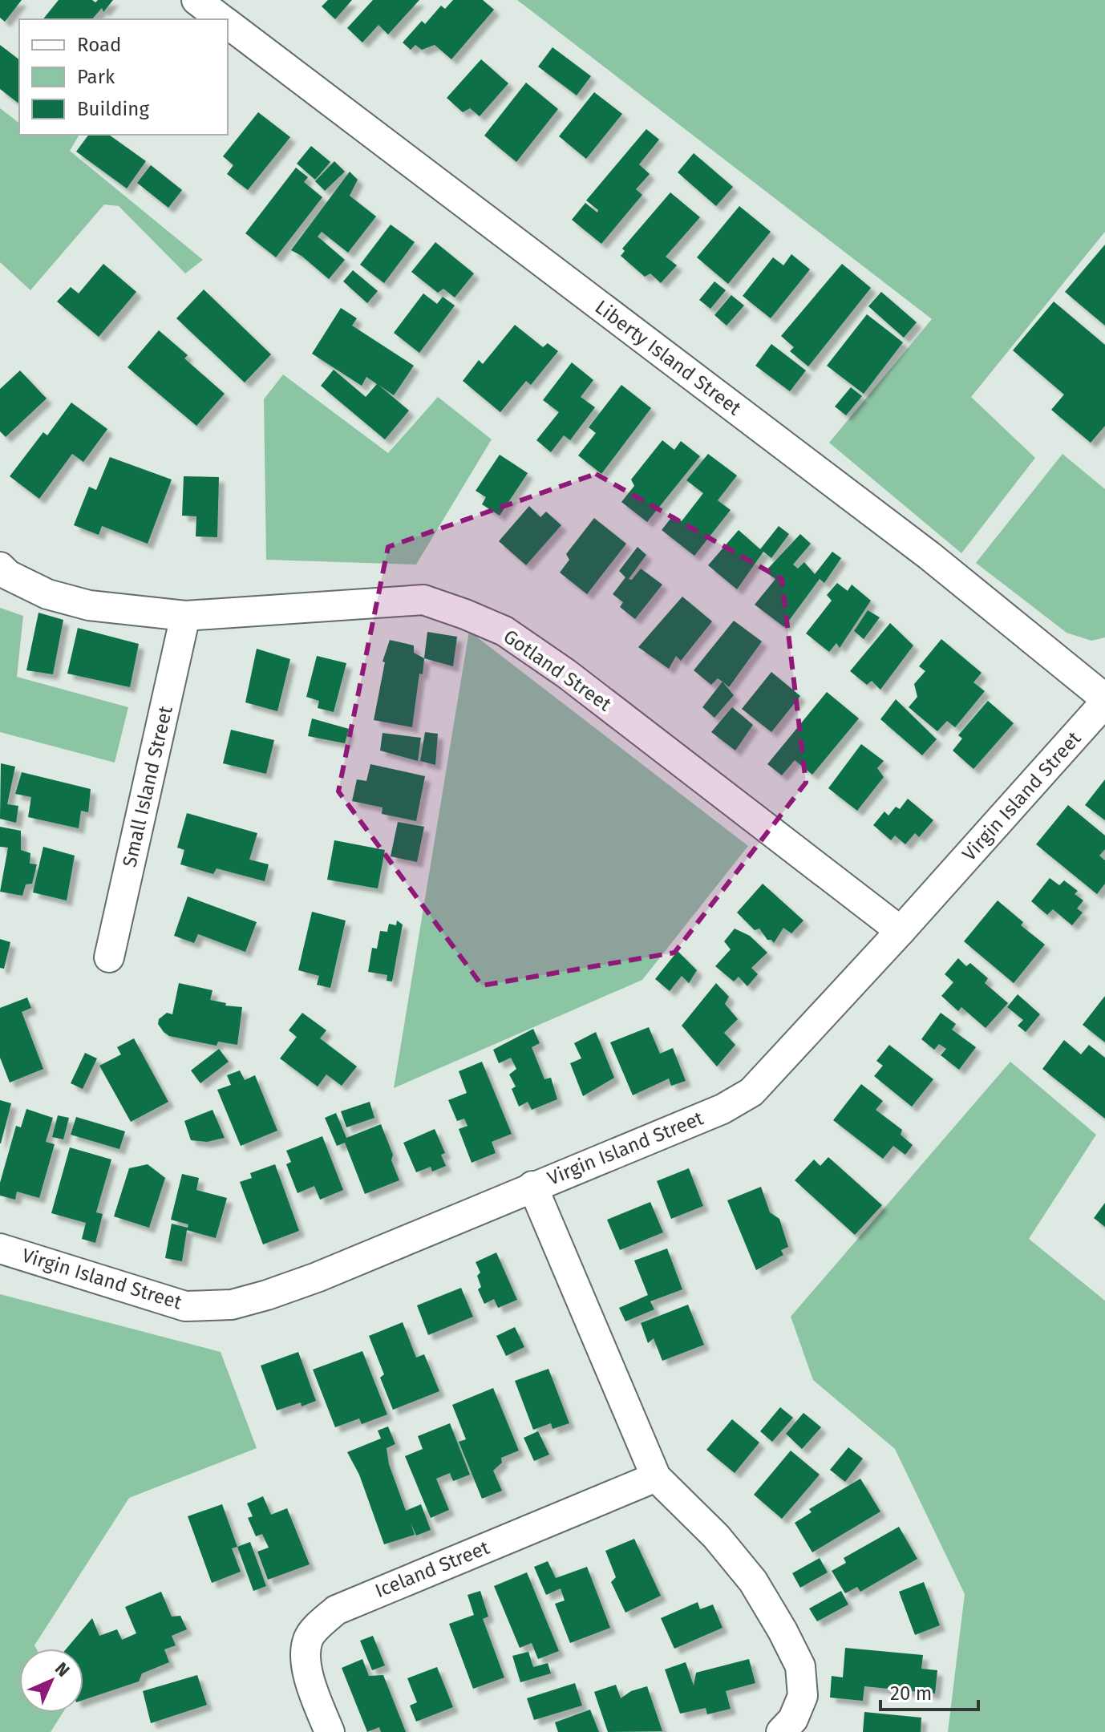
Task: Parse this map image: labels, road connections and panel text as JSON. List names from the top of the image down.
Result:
{
  "streets": {
    "street": [
      "Liberty Island Street",
      "Gotland Street",
      "Small Island Street",
      "Virgin Island Street",
      "Iceland Street"
    ]
  },
  "crossings": [
    ["Liberty Island Street", "Virgin Island Street"],
    ["Gotland Street", "Small Island Street"],
    ["Gotland Street", "Virgin Island Street"]
  ],
  "legend": ["Road", "Park", "Building"],
  "scale_bar": "20 m",
  "north": "top right"
}
